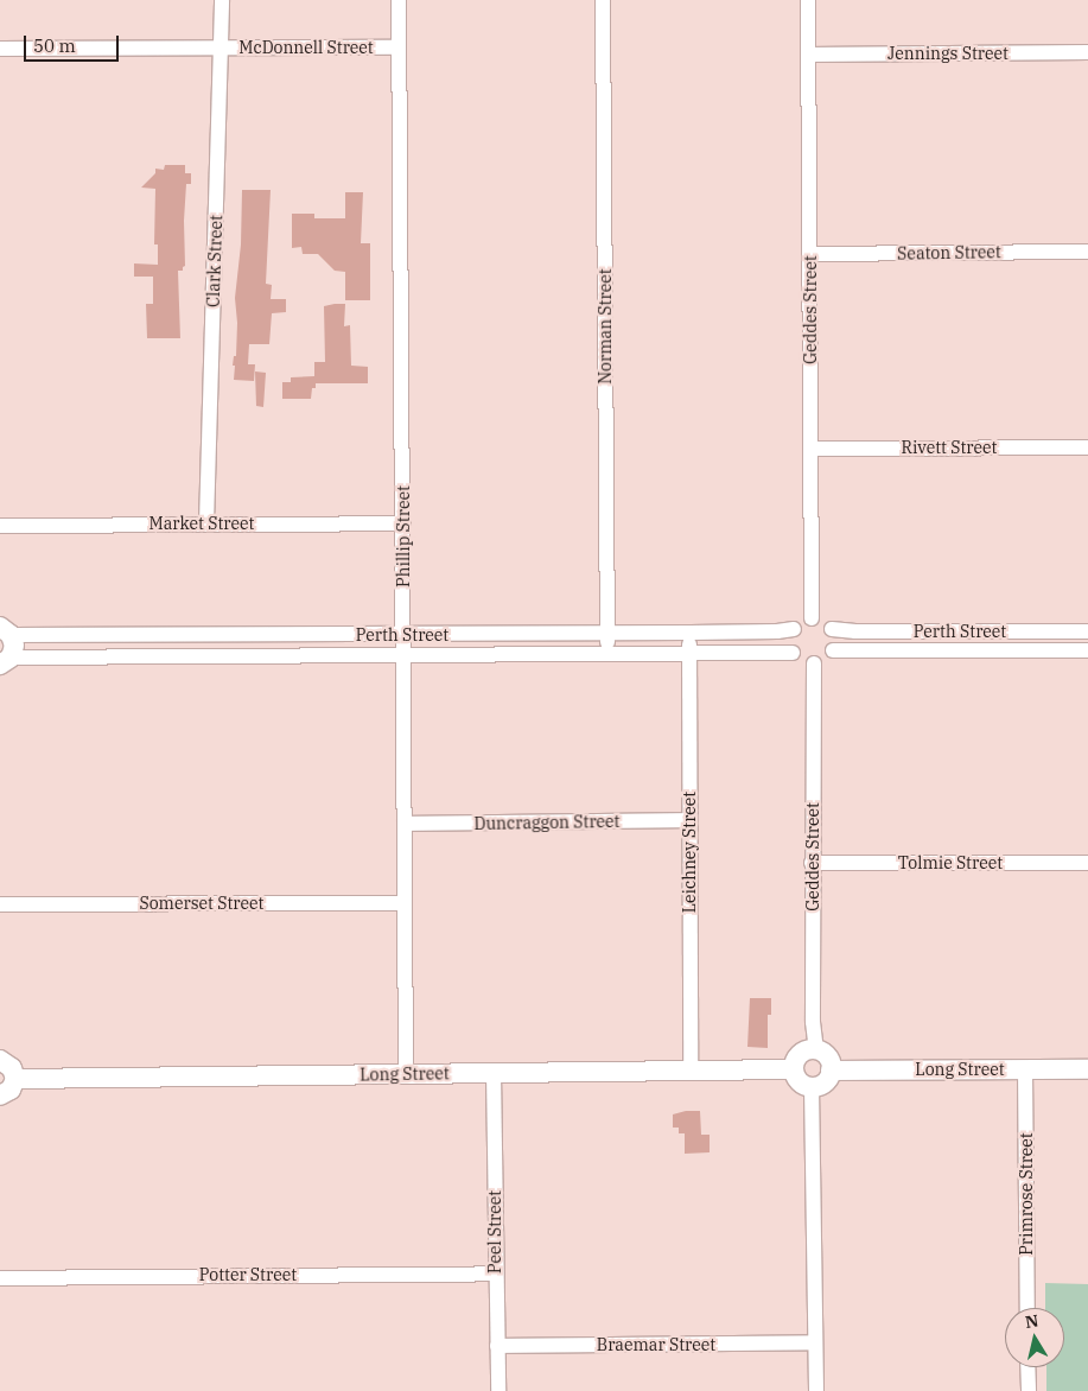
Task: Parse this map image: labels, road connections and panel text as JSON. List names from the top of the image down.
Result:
{
  "streets": {
    "street": [
      "McDonnell Street",
      "Jennings Street",
      "Seaton Street",
      "Clark Street",
      "Geddes Street",
      "Norman Street",
      "Rivett Street",
      "Market Street",
      "Phillip Street",
      "Perth Street",
      "Duncraggon Street",
      "Leichney Street",
      "Tolmie Street",
      "Somerset Street",
      "Long Street",
      "Primrose Street",
      "Peel Street",
      "Potter Street",
      "Braemar Street"
    ]
  },
  "crossings": [
    ["McDonnell Street", "Clark Street"],
    ["McDonnell Street", "Phillip Street"],
    ["Jennings Street", "Geddes Street"],
    ["Seaton Street", "Geddes Street"],
    ["Clark Street", "Market Street"],
    ["Geddes Street", "Rivett Street"],
    ["Geddes Street", "Perth Street"],
    ["Geddes Street", "Tolmie Street"],
    ["Geddes Street", "Long Street"],
    ["Norman Street", "Perth Street"],
    ["Market Street", "Phillip Street"],
    ["Phillip Street", "Perth Street"],
    ["Phillip Street", "Duncraggon Street"],
    ["Phillip Street", "Somerset Street"],
    ["Phillip Street", "Long Street"],
    ["Perth Street", "Leichney Street"],
    ["Duncraggon Street", "Leichney Street"],
    ["Leichney Street", "Long Street"],
    ["Long Street", "Primrose Street"],
    ["Long Street", "Peel Street"],
    ["Peel Street", "Potter Street"],
    ["Peel Street", "Braemar Street"]
  ],
  "scale_bar": "50 m",
  "north": "top"
}
